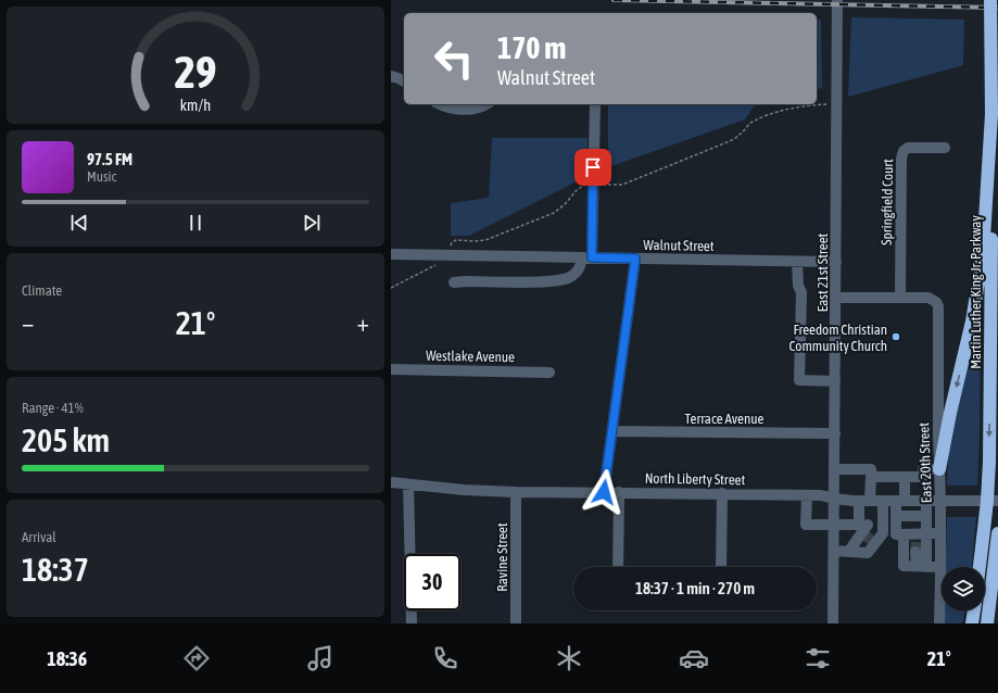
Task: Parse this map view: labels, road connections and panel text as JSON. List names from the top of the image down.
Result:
{
  "streets": {
    "highway": ["Martin Luther King Jr. Parkway"],
    "street": [
      "Springfield Court",
      "Walnut Street",
      "East 21st Street",
      "Westlake Avenue",
      "Terrace Avenue",
      "East 20th Street",
      "North Liberty Street",
      "Ravine Street"
    ]
  },
  "crossings": [
    ["Springfield Court", "East 20th Street"],
    ["Walnut Street", "East 21st Street"],
    ["East 21st Street", "Terrace Avenue"],
    ["East 21st Street", "North Liberty Street"],
    ["East 20th Street", "North Liberty Street"],
    ["North Liberty Street", "Ravine Street"]
  ],
  "places": ["Freedom Christian Community Church"],
  "page": {
    "turn": ["170 m", "Walnut Street"],
    "song": ["97.5 FM", "Music"],
    "tile": [
      "Climate",
      ["Range · 41%", "205 km"],
      ["Arrival", "18:37"]
    ],
    "heat": ["−", "21°", "+"],
    "limit": "30",
    "trip": "18:37 · 1 min · 270 m",
    "tabs": ["18:36", "21°"],
    "gauge": ["29", "km/h"]
  }
}
